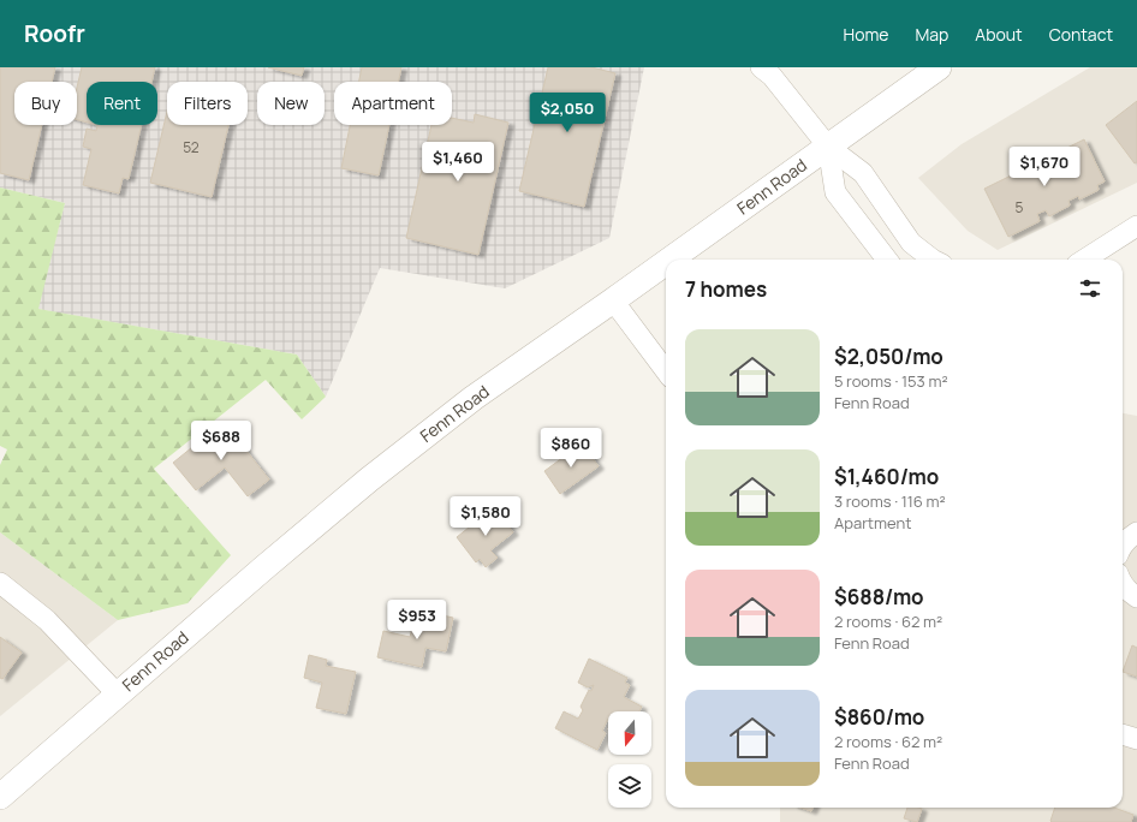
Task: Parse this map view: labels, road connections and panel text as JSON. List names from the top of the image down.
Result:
{
  "streets": {
    "street": ["Fenn Road"]
  },
  "house_numbers": ["52", "5"],
  "north": "bottom",
  "page": {
    "header": "Roofr",
    "nav": [
      "Home",
      "Map",
      "About",
      "Contact"
    ],
    "chip": [
      "Buy",
      "Rent",
      "Filters",
      "New",
      "Apartment"
    ],
    "price": [
      "$2,050",
      "$1,460",
      "$1,670",
      "$688",
      "$860",
      "$1,580",
      "$953"
    ],
    "heading": "7 homes",
    "list": [
      {
        "name": "$2,050/mo",
        "note": "5 rooms · 153 m² · Fenn Road"
      },
      {
        "name": "$1,460/mo",
        "note": "3 rooms · 116 m² · Apartment"
      },
      {
        "name": "$688/mo",
        "note": "2 rooms · 62 m² · Fenn Road"
      },
      {
        "name": "$860/mo",
        "note": "2 rooms · 62 m² · Fenn Road"
      }
    ]
  }
}
